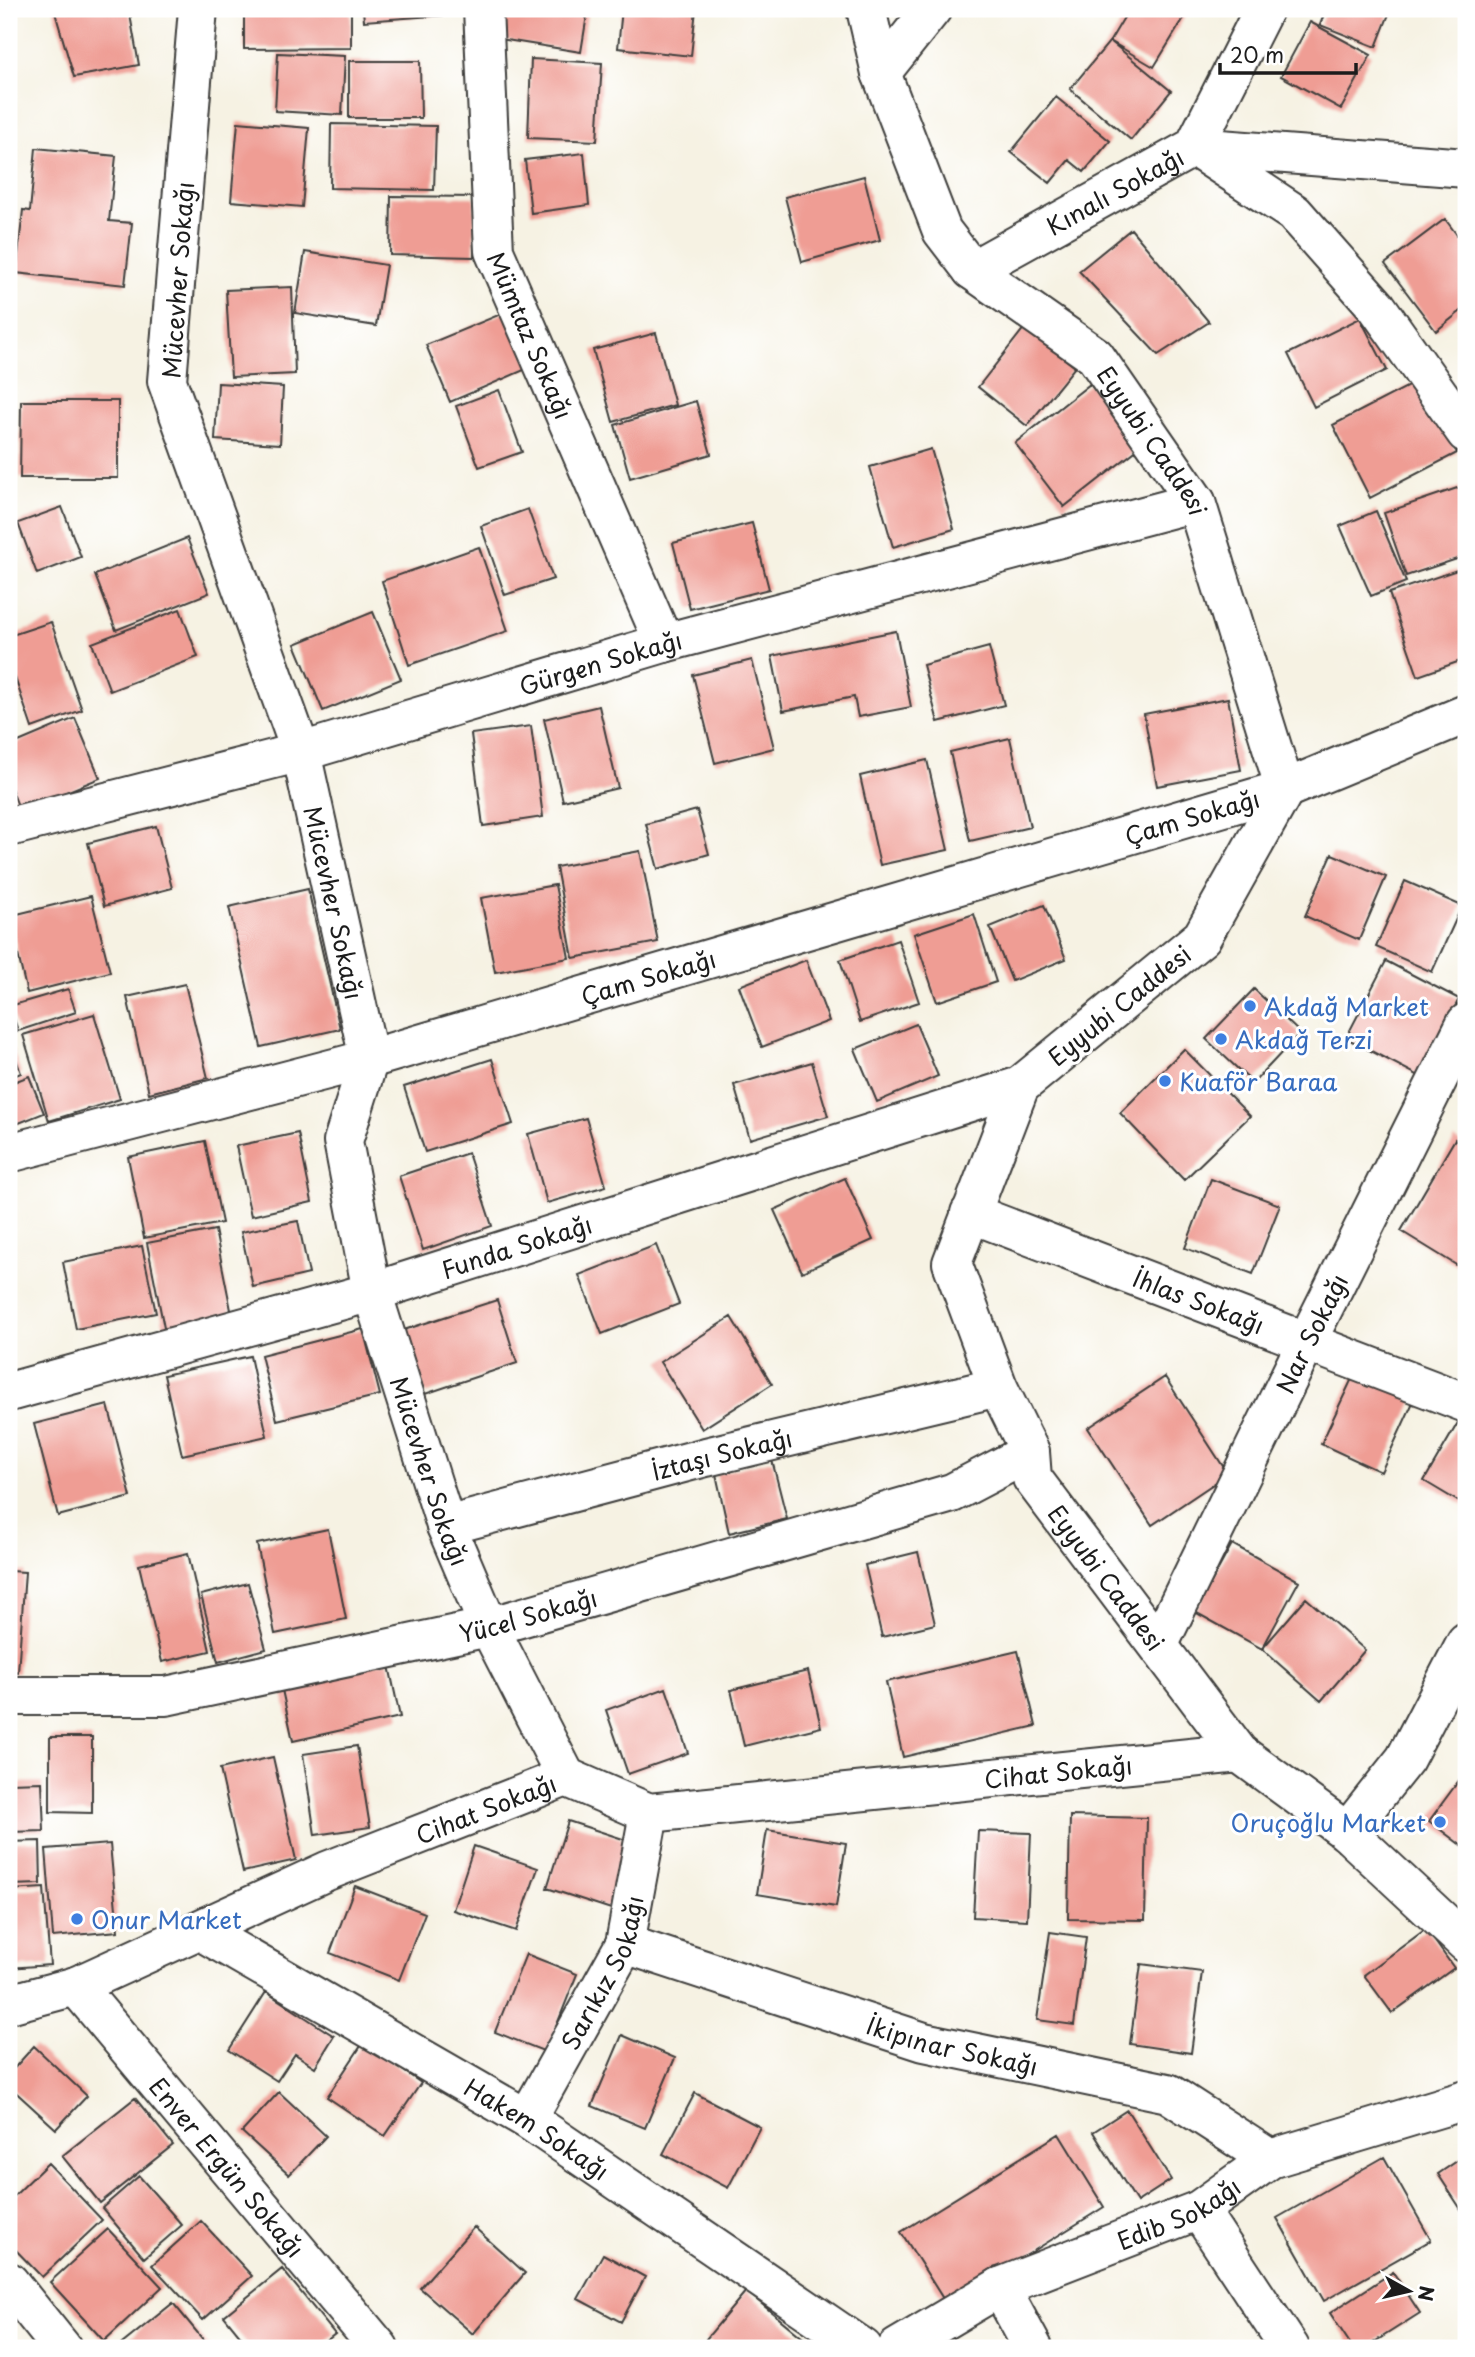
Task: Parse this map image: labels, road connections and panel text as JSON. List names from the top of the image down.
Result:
{
  "streets": {
    "street": [
      "Kınalı Sokağı",
      "Mücevher Sokağı",
      "Mümtaz Sokağı",
      "Eyyubi Caddesi",
      "Gürgen Sokağı",
      "Çam Sokağı",
      "Funda Sokağı",
      "İhlas Sokağı",
      "Nar Sokağı",
      "İztaşı Sokağı",
      "Yücel Sokağı",
      "Cihat Sokağı",
      "Sarıkız Sokağı",
      "İkipınar Sokağı",
      "Hakem Sokağı",
      "Enver Ergün Sokağı",
      "Edib Sokağı"
    ]
  },
  "crossings": [
    ["Kınalı Sokağı", "Eyyubi Caddesi"],
    ["Mücevher Sokağı", "Gürgen Sokağı"],
    ["Mücevher Sokağı", "Çam Sokağı"],
    ["Mücevher Sokağı", "Funda Sokağı"],
    ["Mücevher Sokağı", "İztaşı Sokağı"],
    ["Mücevher Sokağı", "Yücel Sokağı"],
    ["Mücevher Sokağı", "Cihat Sokağı"],
    ["Mümtaz Sokağı", "Gürgen Sokağı"],
    ["Eyyubi Caddesi", "Gürgen Sokağı"],
    ["Eyyubi Caddesi", "Çam Sokağı"],
    ["Eyyubi Caddesi", "Funda Sokağı"],
    ["Eyyubi Caddesi", "İhlas Sokağı"],
    ["Eyyubi Caddesi", "Nar Sokağı"],
    ["Eyyubi Caddesi", "İztaşı Sokağı"],
    ["Eyyubi Caddesi", "Yücel Sokağı"],
    ["Eyyubi Caddesi", "Cihat Sokağı"],
    ["İhlas Sokağı", "Nar Sokağı"],
    ["Cihat Sokağı", "Sarıkız Sokağı"],
    ["Cihat Sokağı", "Hakem Sokağı"],
    ["Cihat Sokağı", "Enver Ergün Sokağı"],
    ["Sarıkız Sokağı", "İkipınar Sokağı"],
    ["Sarıkız Sokağı", "Hakem Sokağı"],
    ["İkipınar Sokağı", "Edib Sokağı"]
  ],
  "places": [
    "Akdağ Market",
    "Akdağ Terzi",
    "Kuaför Baraa",
    "Oruçoğlu Market",
    "Onur Market"
  ],
  "scale_bar": "20 m",
  "north": "right"
}
